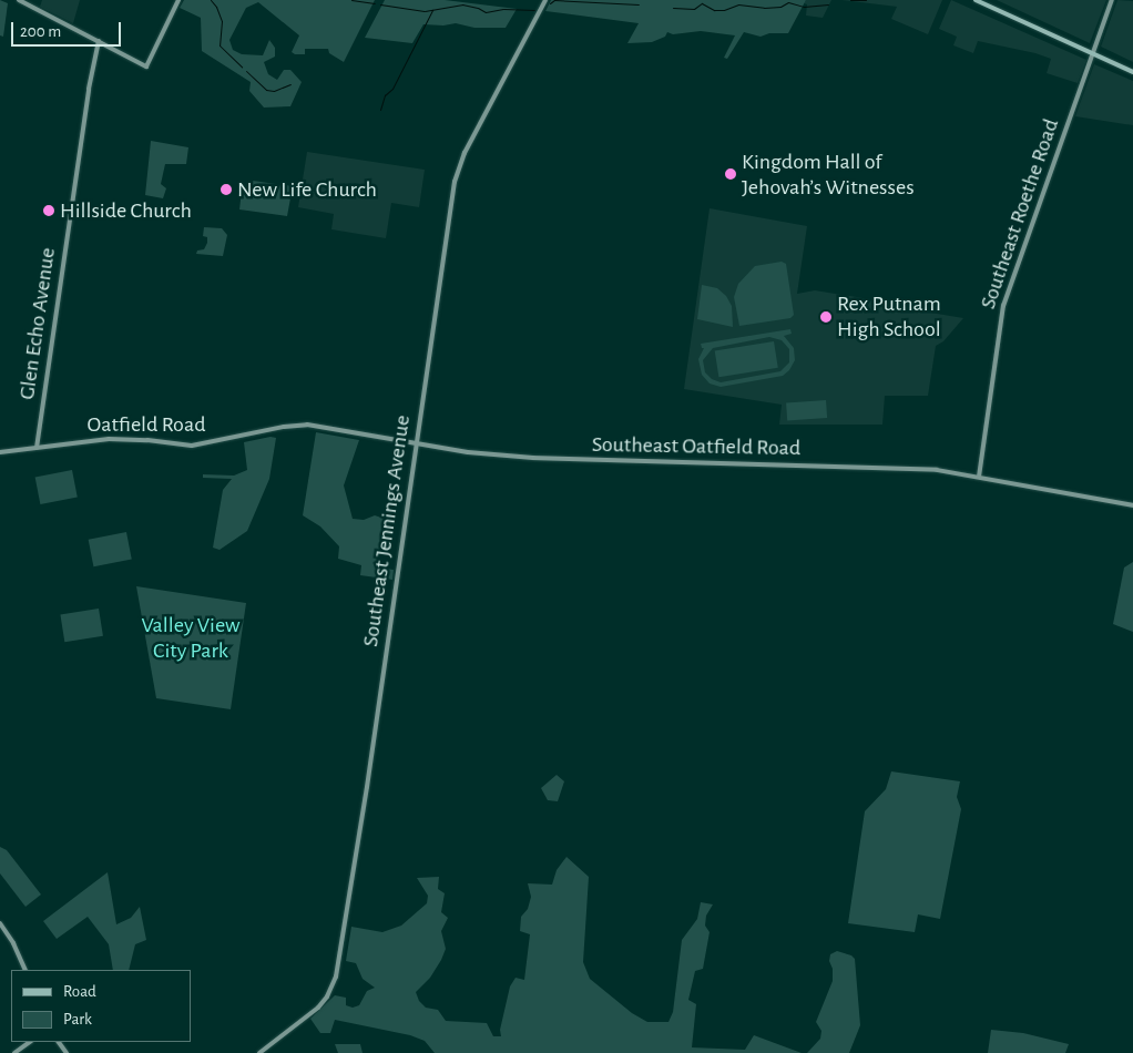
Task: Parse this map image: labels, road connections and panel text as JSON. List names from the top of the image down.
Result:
{
  "streets": {
    "main road": [
      "Southeast Roethe Road",
      "Glen Echo Avenue",
      "Oatfield Road",
      "Southeast Oatfield Road",
      "Southeast Jennings Avenue"
    ]
  },
  "crossings": [
    ["Southeast Roethe Road", "Southeast Oatfield Road"],
    ["Glen Echo Avenue", "Oatfield Road"],
    ["Oatfield Road", "Southeast Oatfield Road"],
    ["Southeast Oatfield Road", "Southeast Jennings Avenue"]
  ],
  "parks": ["Valley View City Park"],
  "places": [
    "Kingdom Hall of Jehovah’s Witnesses",
    "New Life Church",
    "Hillside Church",
    "Rex Putnam High School"
  ],
  "legend": ["Road", "Park"],
  "scale_bar": "200 m"
}
